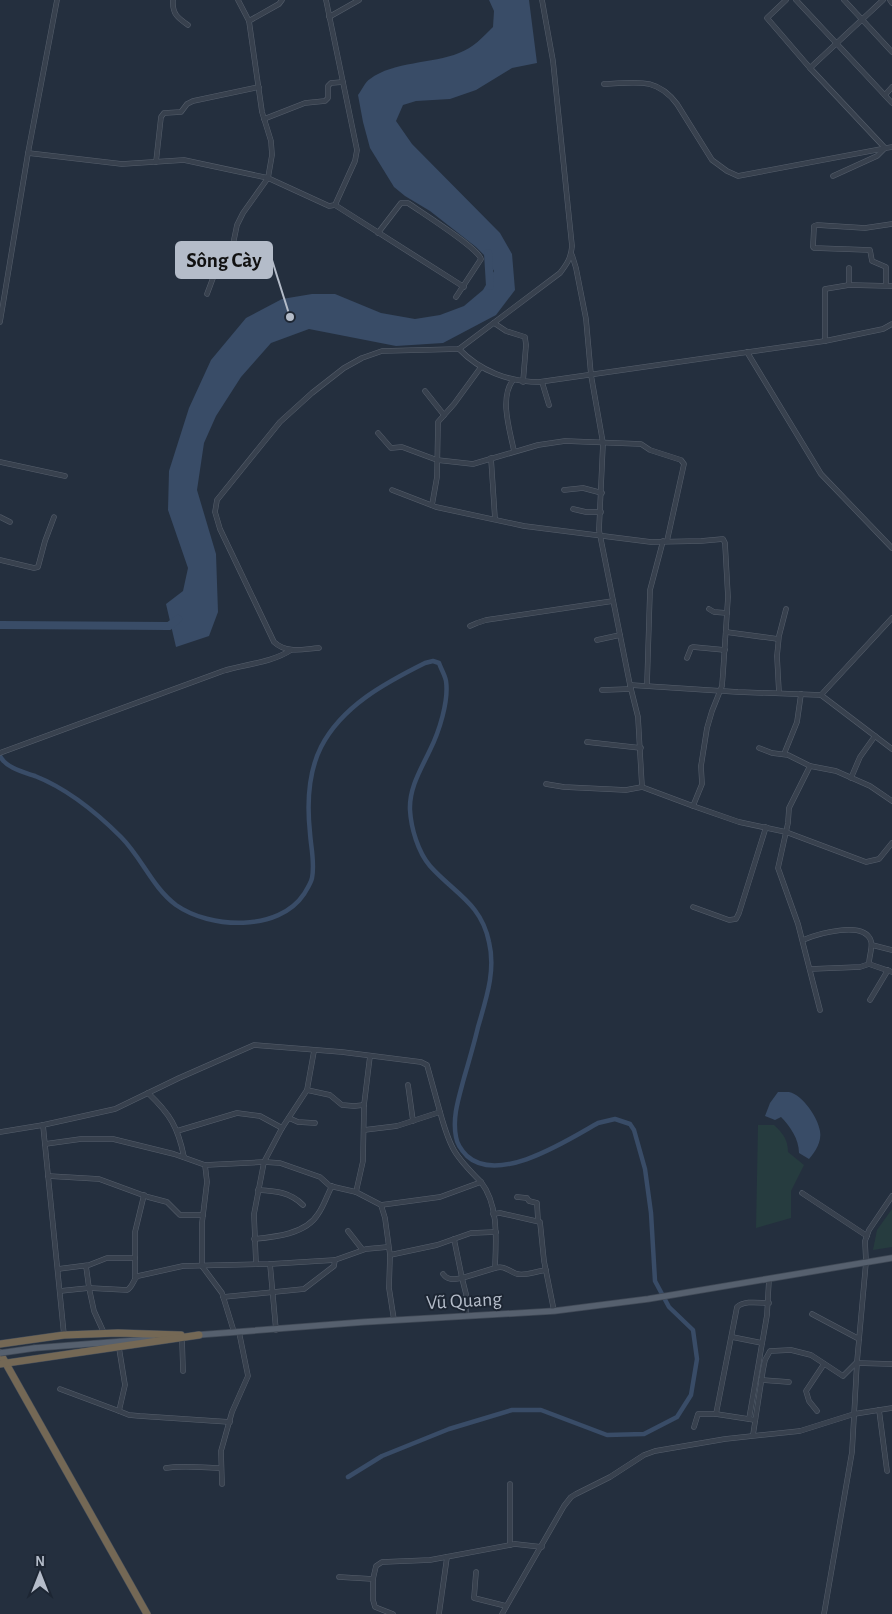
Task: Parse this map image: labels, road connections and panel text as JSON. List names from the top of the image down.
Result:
{
  "streets": {
    "main road": ["Vũ Quang"]
  },
  "places": ["Sông Cày"],
  "north": "top"
}
